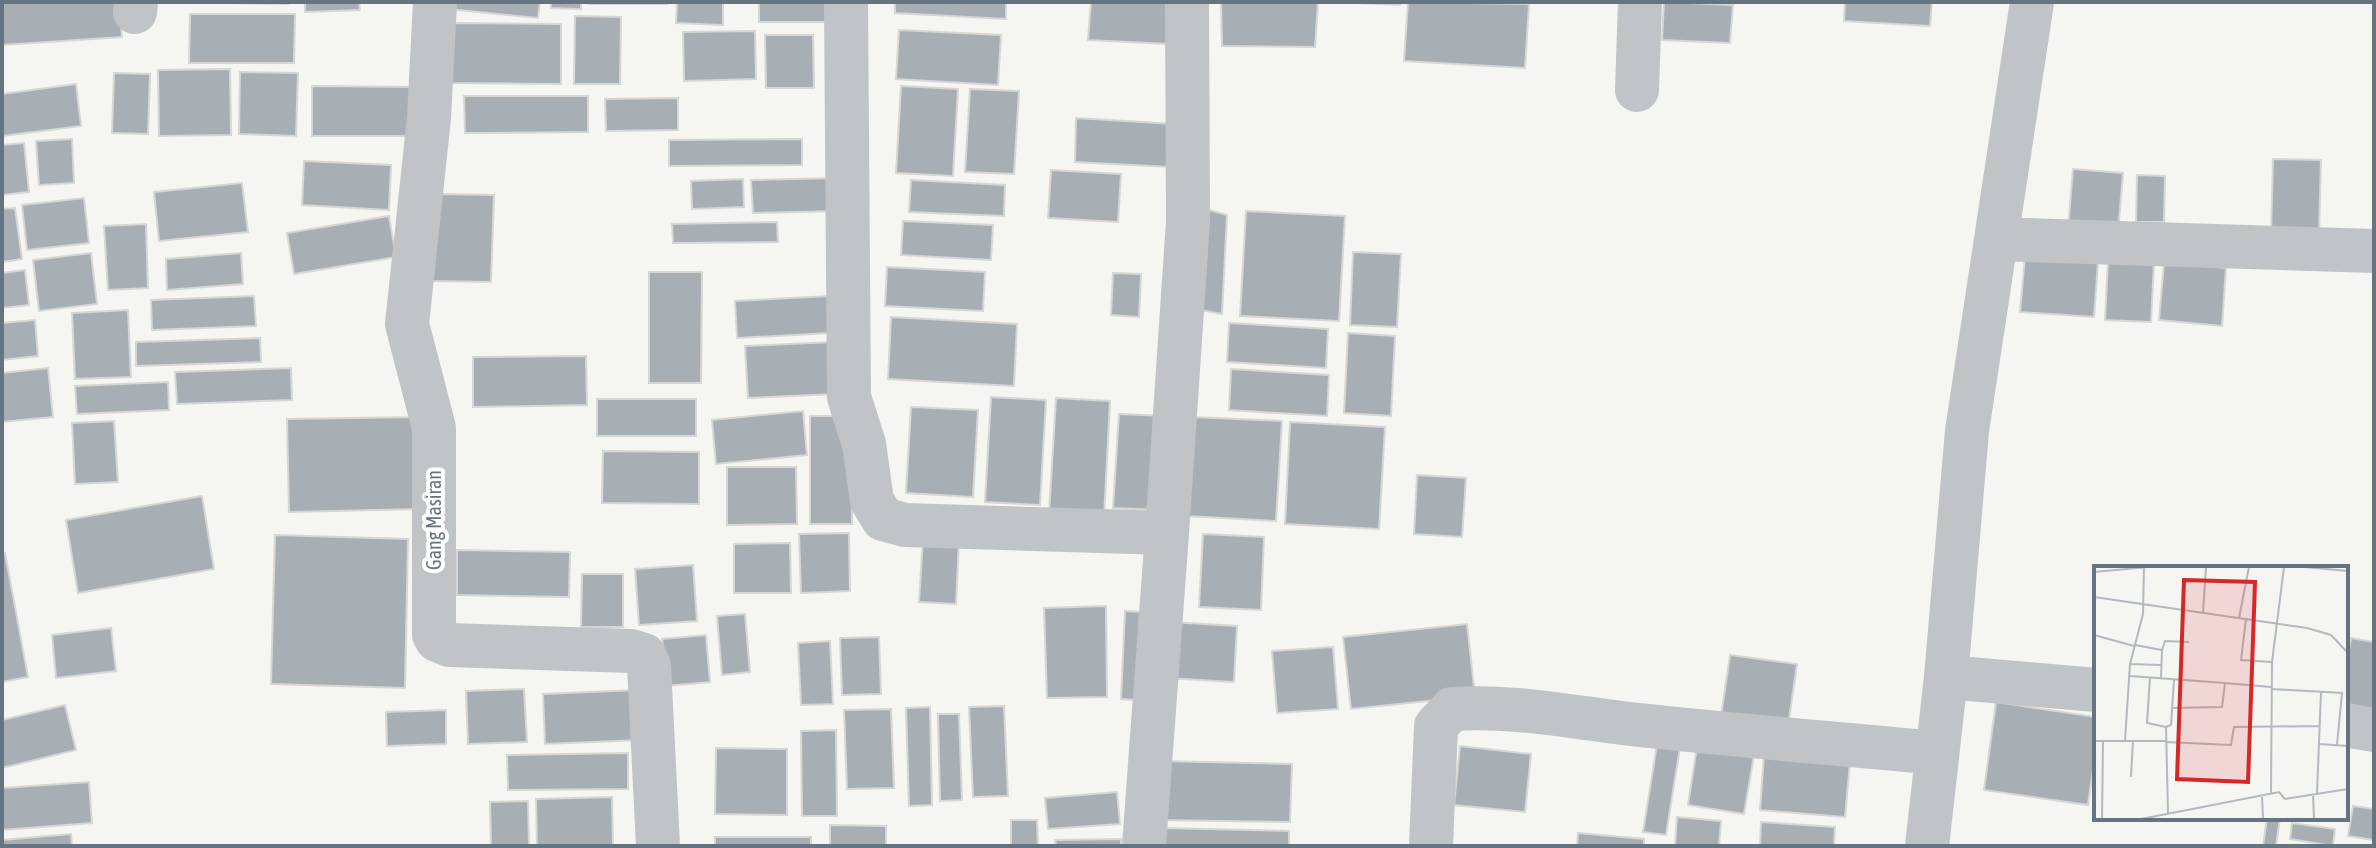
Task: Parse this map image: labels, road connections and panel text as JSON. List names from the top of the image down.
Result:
{
  "streets": {
    "street": ["Gang Masiran"]
  }
}
